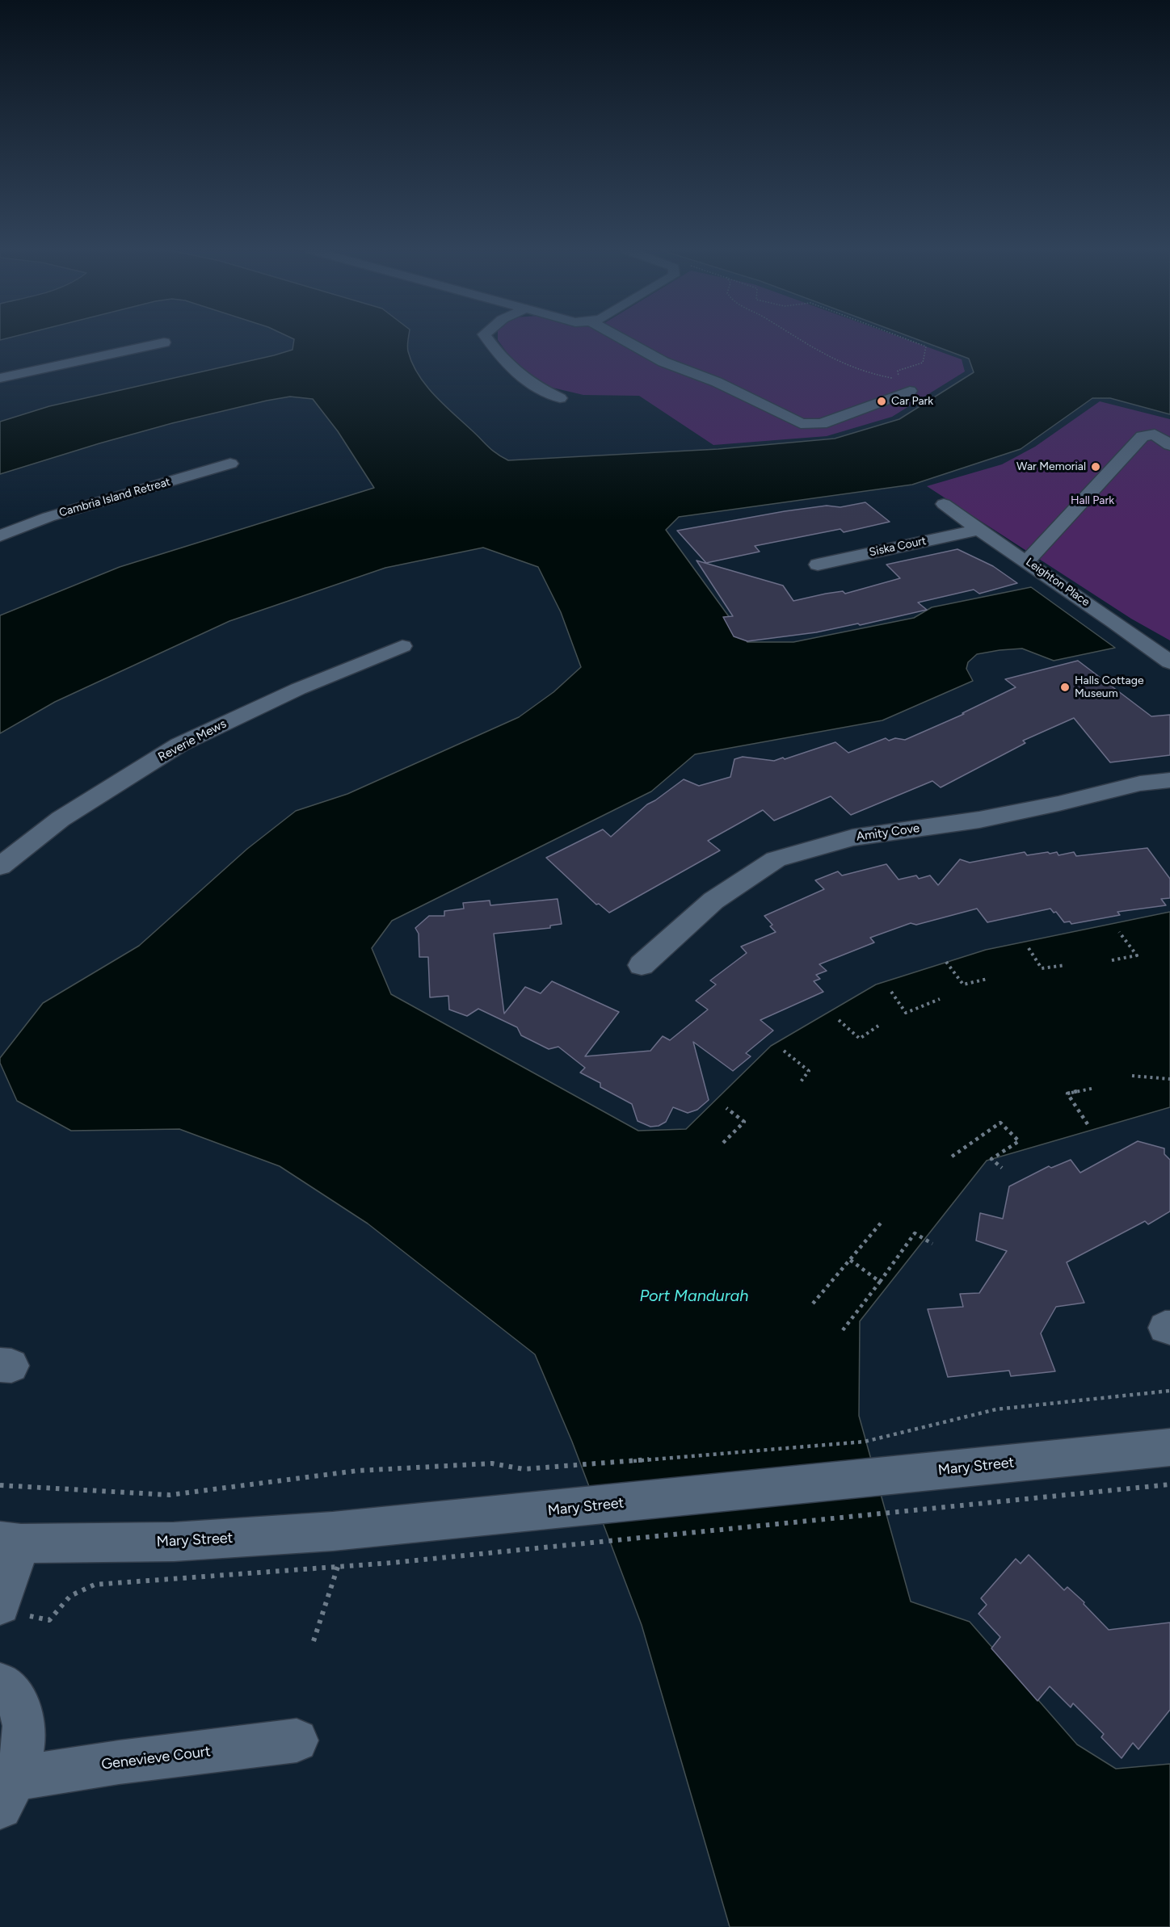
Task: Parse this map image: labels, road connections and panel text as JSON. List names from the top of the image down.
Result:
{
  "streets": {
    "street": [
      "Cambria Island Retreat",
      "Siska Court",
      "Leighton Place",
      "Reverie Mews",
      "Amity Cove",
      "Mary Street",
      "Genevieve Court"
    ]
  },
  "crossings": [
    ["Siska Court", "Leighton Place"]
  ],
  "water": ["Port Mandurah"],
  "parks": ["Hall Park"],
  "places": ["Car Park", "War Memorial", "Halls Cottage Museum"]
}
